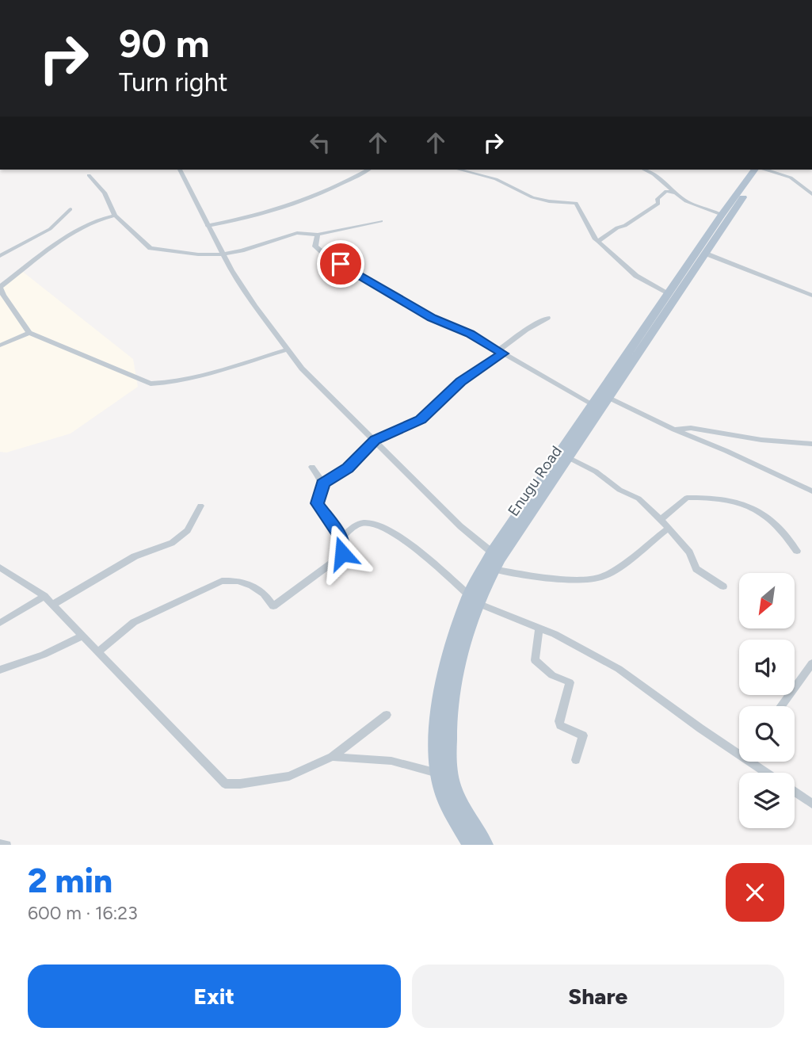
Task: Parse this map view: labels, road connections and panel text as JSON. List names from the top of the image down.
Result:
{
  "streets": {
    "main road": ["Enugu Road"]
  },
  "north": "bottom left",
  "page": {
    "turn": ["90 m", "Turn right"],
    "heading": ["2 min", "600 m · 16:23"],
    "buttons": ["Exit", "Share"]
  }
}
